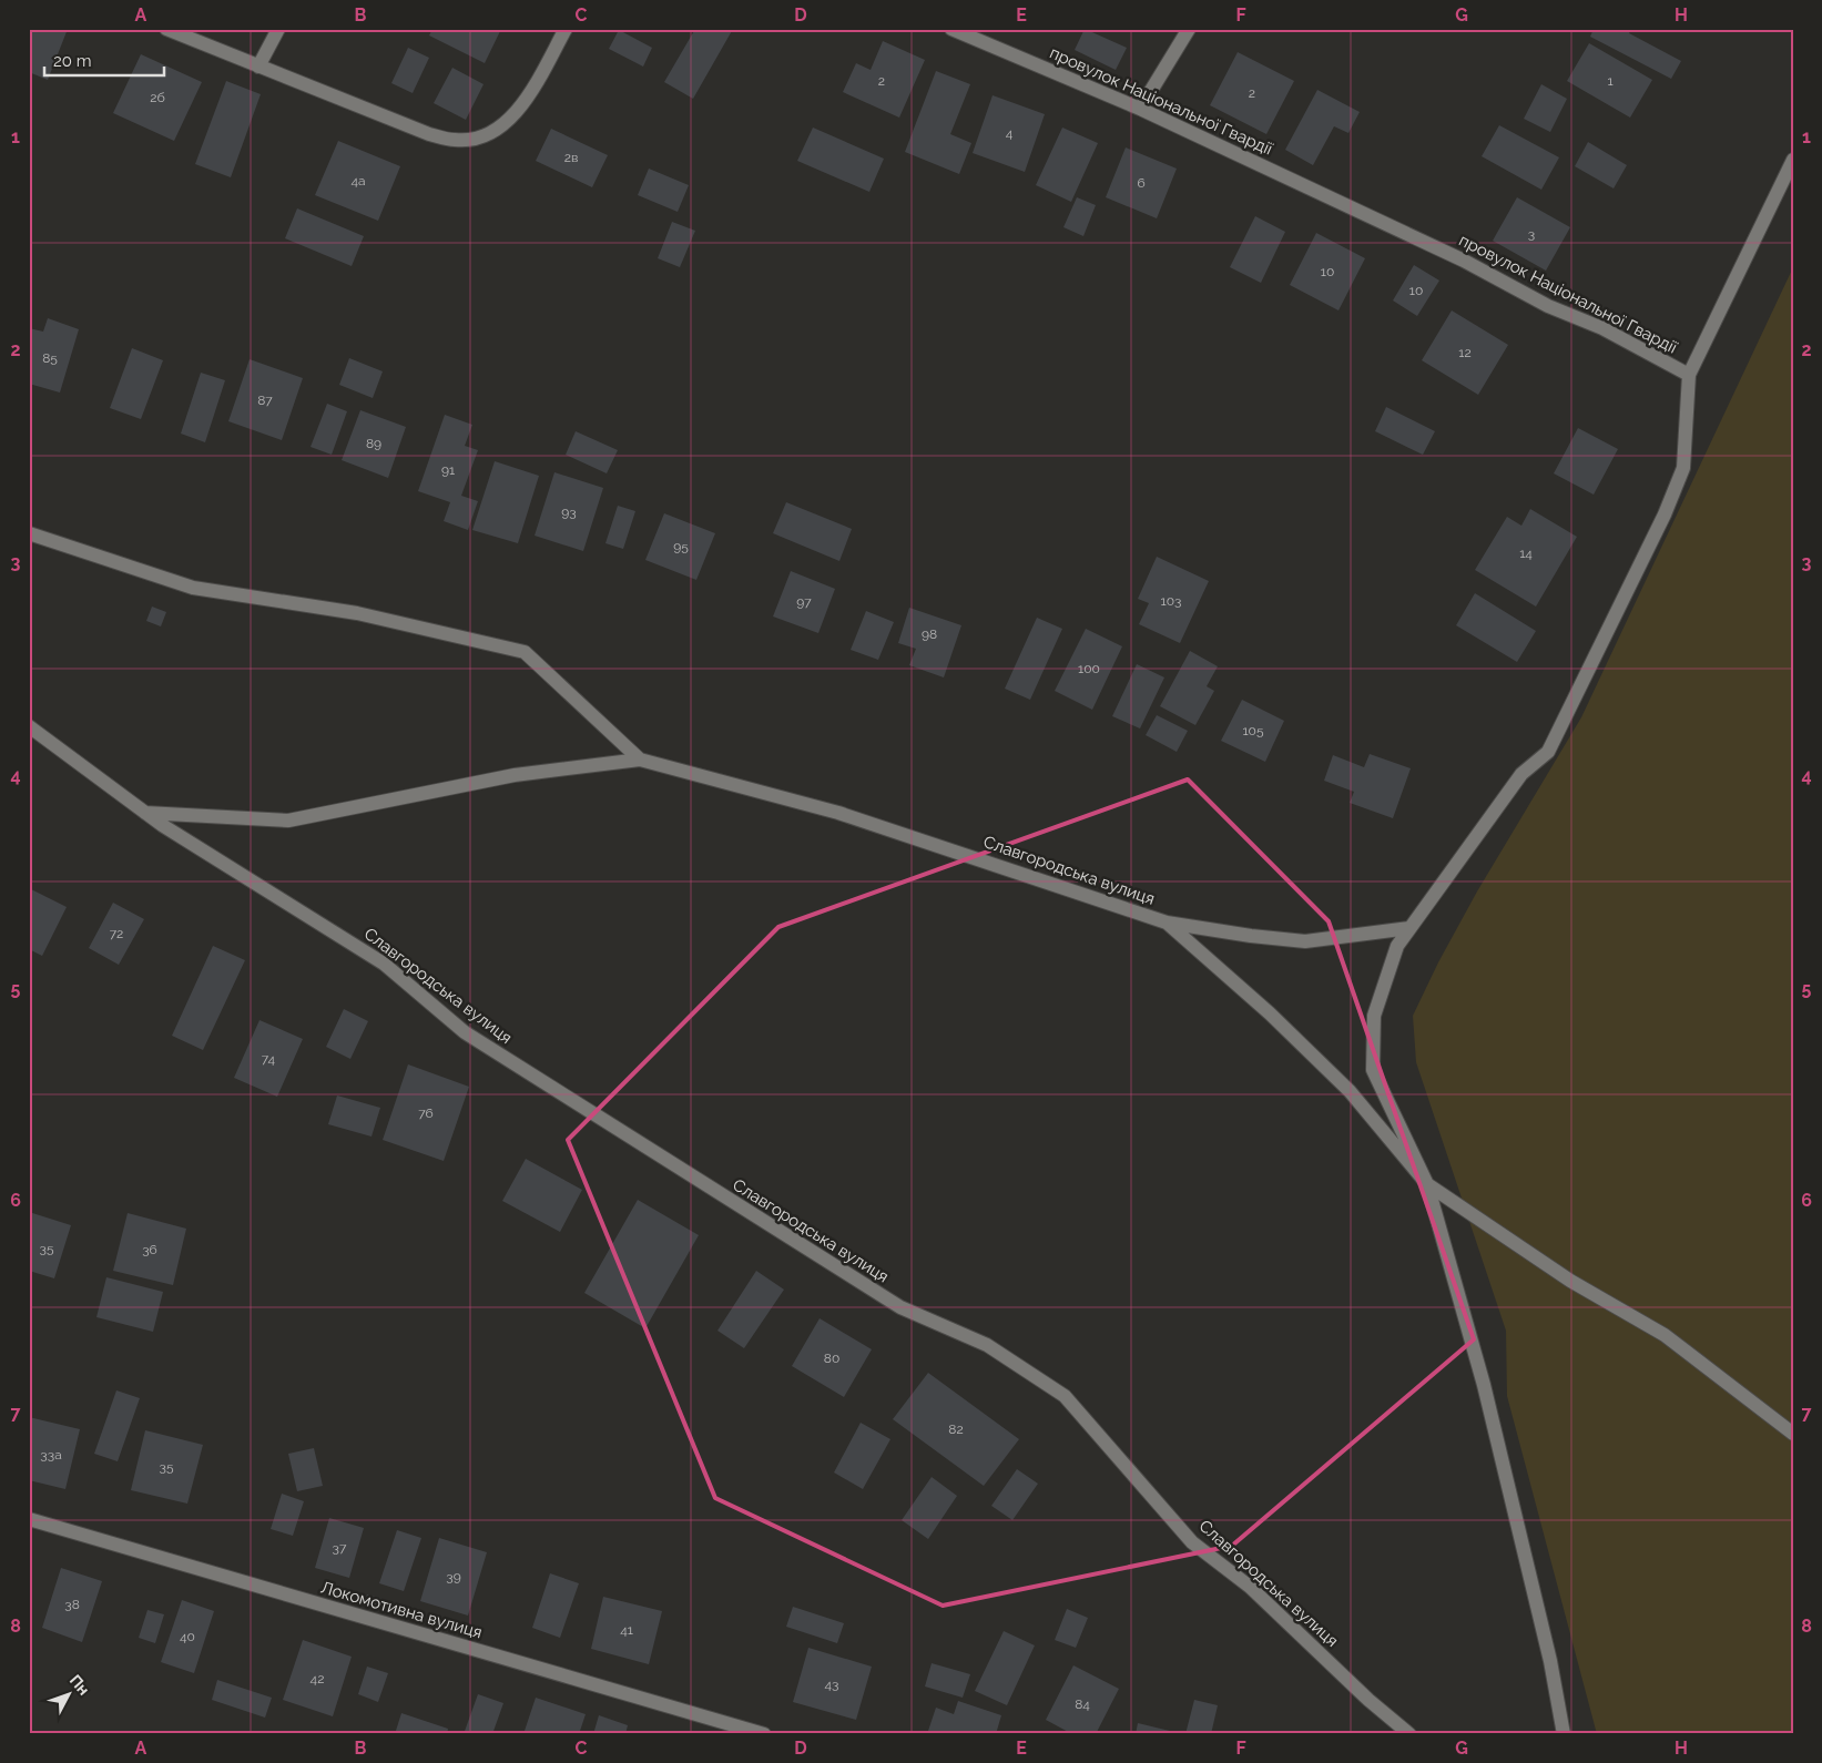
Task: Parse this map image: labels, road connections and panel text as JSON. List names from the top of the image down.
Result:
{
  "streets": {
    "street": ["провулок Національної Гвардії", "Славгородська вулиця", "Локомотивна вулиця"]
  },
  "crossings": [
    ["провулок Національної Гвардії", "Славгородська вулиця"]
  ],
  "house_numbers": [
    "2",
    "1",
    "2",
    "2б",
    "4",
    "2в",
    "4а",
    "6",
    "3",
    "10",
    "10",
    "12",
    "85",
    "87",
    "89",
    "91",
    "93",
    "95",
    "14",
    "103",
    "97",
    "98",
    "100",
    "105",
    "72",
    "74",
    "76",
    "35",
    "36",
    "80",
    "82",
    "33а",
    "35",
    "37",
    "39",
    "38",
    "41",
    "40",
    "42",
    "43",
    "84"
  ],
  "scale_bar": "20 m",
  "north": "top right",
  "grid": {
    "columns": [
      "A",
      "B",
      "C",
      "D",
      "E",
      "F",
      "G",
      "H"
    ],
    "rows": [
      "1",
      "2",
      "3",
      "4",
      "5",
      "6",
      "7",
      "8"
    ]
  }
}
